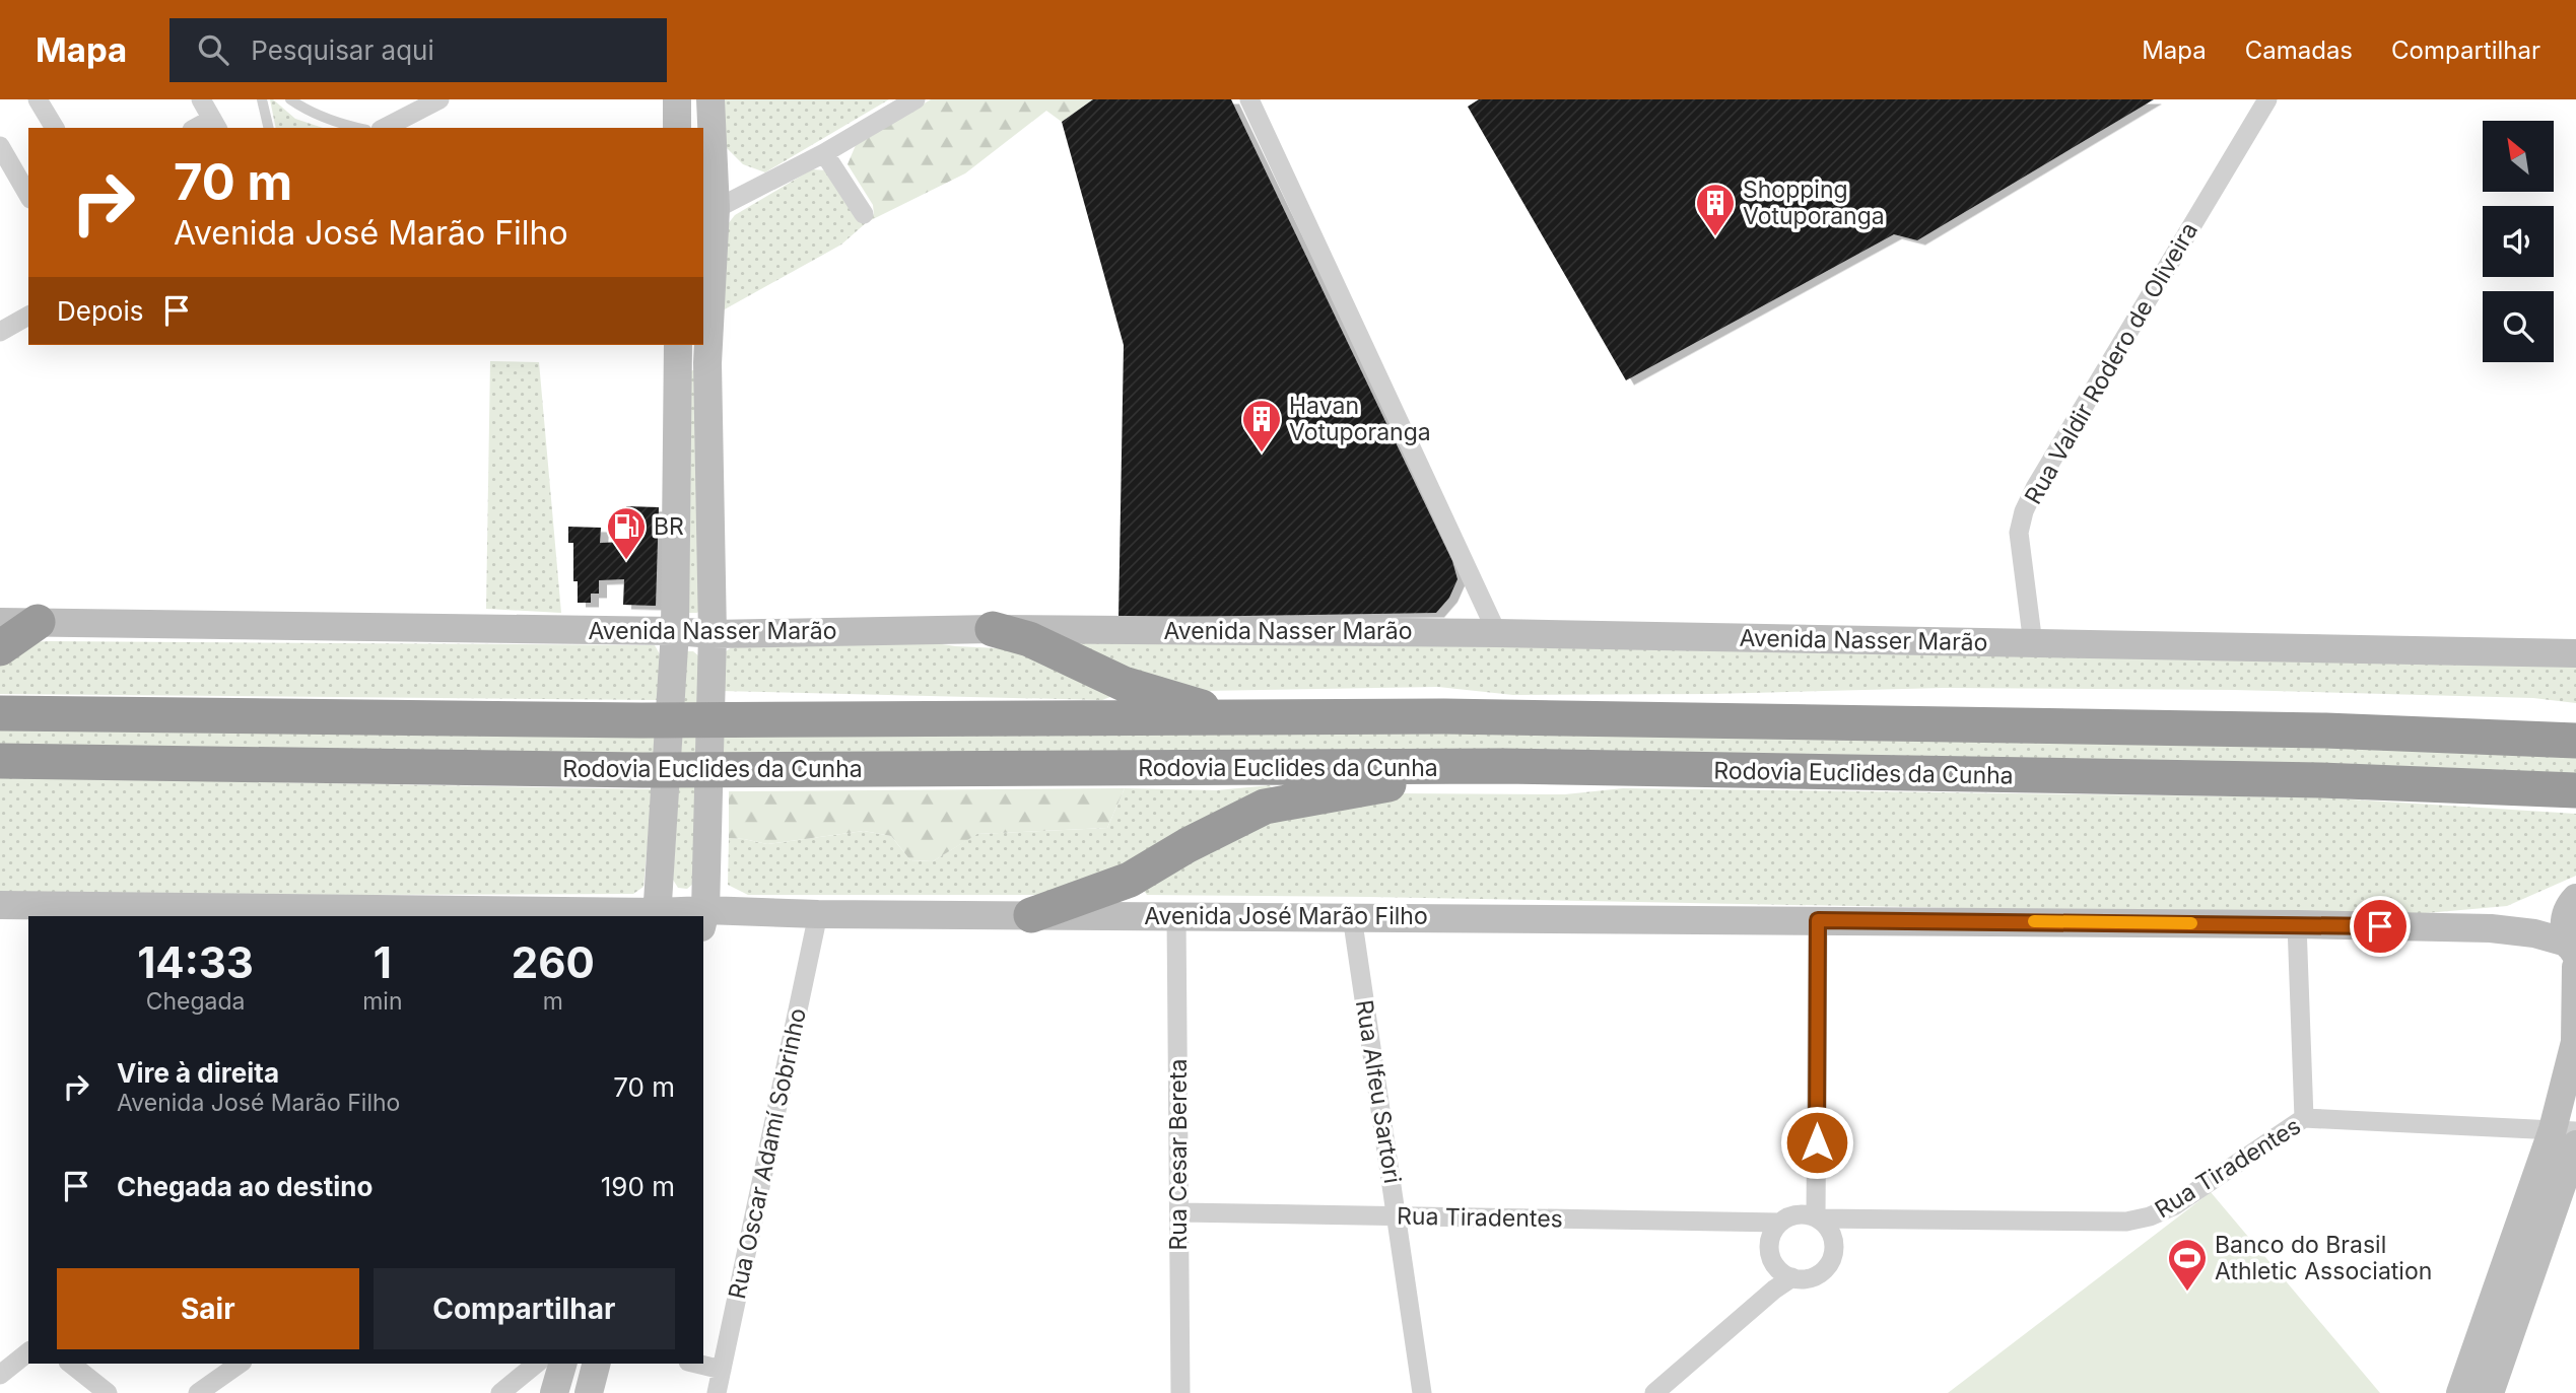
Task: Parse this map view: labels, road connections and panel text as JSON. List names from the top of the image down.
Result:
{
  "streets": {
    "highway": ["Rodovia Euclides da Cunha"],
    "main road": ["Avenida Nasser Marão", "Avenida José Marão Filho"],
    "street": [
      "Rua Valdir Rodero de Oliveira",
      "Rua Alfeu Sartori",
      "Rua Oscar Adamí Sobrinho",
      "Rua Cesar Bereta",
      "Rua Tiradentes"
    ]
  },
  "crossings": [
    ["Rua Valdir Rodero de Oliveira", "Avenida Nasser Marão"],
    ["Avenida José Marão Filho", "Rua Alfeu Sartori"],
    ["Avenida José Marão Filho", "Rua Oscar Adamí Sobrinho"],
    ["Avenida José Marão Filho", "Rua Cesar Bereta"],
    ["Rua Alfeu Sartori", "Rua Tiradentes"],
    ["Rua Cesar Bereta", "Rua Tiradentes"]
  ],
  "places": {
    "building": ["Shopping Votuporanga", "Havan Votuporanga"],
    "fuel station": ["BR"],
    "sports": ["Banco do Brasil Athletic Association"]
  },
  "north": "top left",
  "page": {
    "header": "Mapa",
    "search": "Pesquisar aqui",
    "nav": ["Mapa", "Camadas", "Compartilhar"],
    "turn": ["70 m", "Avenida José Marão Filho"],
    "then": "Depois",
    "eta": [
      "14:33",
      "Chegada",
      "1",
      "min",
      "260",
      "m"
    ],
    "list": [
      {
        "name": "Vire à direita",
        "note": "Avenida José Marão Filho",
        "value": "70 m"
      },
      {
        "name": "Chegada ao destino",
        "value": "190 m"
      }
    ],
    "buttons": ["Sair", "Compartilhar"]
  }
}
